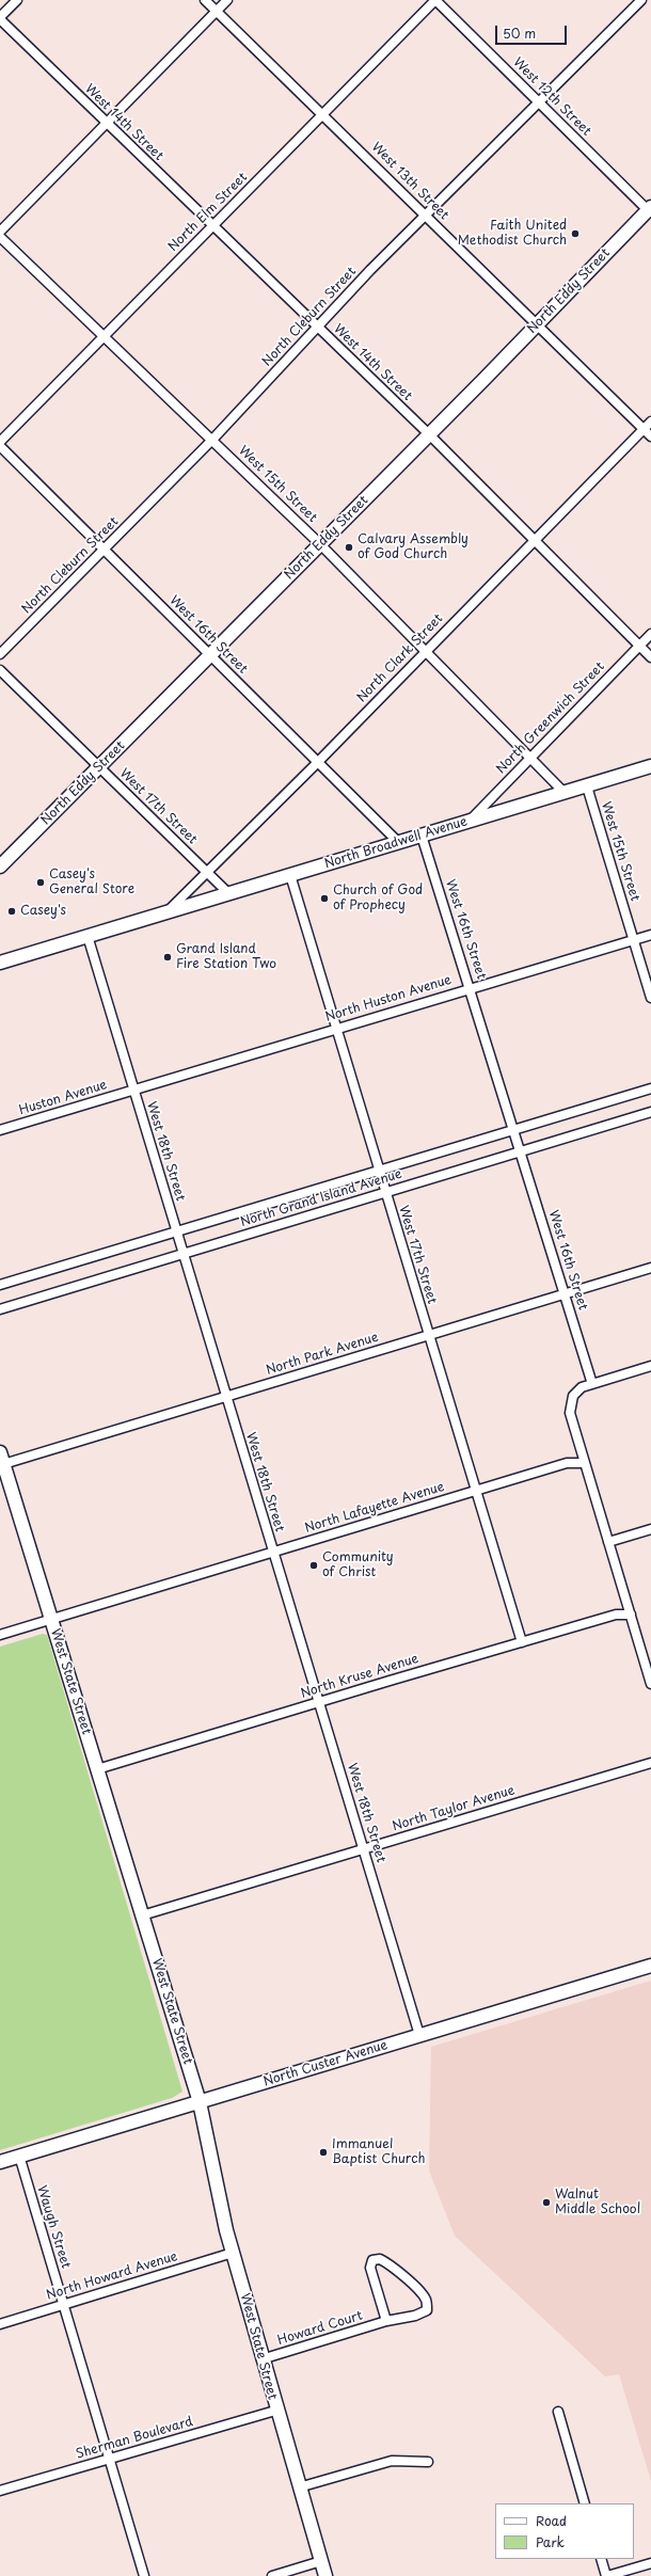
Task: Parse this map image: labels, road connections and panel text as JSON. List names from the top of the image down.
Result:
{
  "streets": {
    "street": [
      "West 12th Street",
      "West 14th Street",
      "West 13th Street",
      "North Elm Street",
      "North Eddy Street",
      "North Cleburn Street",
      "West 15th Street",
      "West 16th Street",
      "North Clark Street",
      "North Greenwich Street",
      "West 17th Street",
      "North Broadwell Avenue",
      "North Huston Avenue",
      "Huston Avenue",
      "West 18th Street",
      "North Grand Island Avenue",
      "North Park Avenue",
      "North Lafayette Avenue",
      "North Kruse Avenue",
      "West State Street",
      "North Taylor Avenue",
      "North Custer Avenue",
      "Waugh Street",
      "North Howard Avenue",
      "Howard Court",
      "Sherman Boulevard"
    ]
  },
  "crossings": [
    ["West 12th Street", "North Elm Street"],
    ["West 12th Street", "North Eddy Street"],
    ["West 12th Street", "North Cleburn Street"],
    ["West 14th Street", "North Elm Street"],
    ["West 14th Street", "North Eddy Street"],
    ["West 14th Street", "North Cleburn Street"],
    ["West 14th Street", "North Clark Street"],
    ["West 14th Street", "North Greenwich Street"],
    ["West 13th Street", "North Elm Street"],
    ["West 13th Street", "North Eddy Street"],
    ["West 13th Street", "North Cleburn Street"],
    ["West 13th Street", "North Clark Street"],
    ["North Elm Street", "West 15th Street"],
    ["North Eddy Street", "West 15th Street"],
    ["North Eddy Street", "West 16th Street"],
    ["North Eddy Street", "West 17th Street"],
    ["North Cleburn Street", "West 15th Street"],
    ["North Cleburn Street", "West 16th Street"],
    ["West 15th Street", "North Clark Street"],
    ["West 15th Street", "North Greenwich Street"],
    ["West 15th Street", "North Broadwell Avenue"],
    ["West 15th Street", "North Huston Avenue"],
    ["West 16th Street", "North Clark Street"],
    ["West 16th Street", "North Broadwell Avenue"],
    ["West 16th Street", "North Huston Avenue"],
    ["West 16th Street", "North Grand Island Avenue"],
    ["West 16th Street", "North Park Avenue"],
    ["North Clark Street", "West 17th Street"],
    ["North Clark Street", "North Broadwell Avenue"],
    ["North Greenwich Street", "North Broadwell Avenue"],
    ["West 17th Street", "North Broadwell Avenue"],
    ["West 17th Street", "North Huston Avenue"],
    ["West 17th Street", "North Grand Island Avenue"],
    ["West 17th Street", "North Park Avenue"],
    ["West 17th Street", "North Lafayette Avenue"],
    ["West 17th Street", "North Kruse Avenue"],
    ["North Broadwell Avenue", "West 18th Street"],
    ["North Huston Avenue", "Huston Avenue"],
    ["North Huston Avenue", "West 18th Street"],
    ["Huston Avenue", "West 18th Street"],
    ["West 18th Street", "North Grand Island Avenue"],
    ["West 18th Street", "North Park Avenue"],
    ["West 18th Street", "North Lafayette Avenue"],
    ["West 18th Street", "North Kruse Avenue"],
    ["West 18th Street", "North Taylor Avenue"],
    ["West 18th Street", "North Custer Avenue"],
    ["North Park Avenue", "West State Street"],
    ["North Lafayette Avenue", "West State Street"],
    ["North Kruse Avenue", "West State Street"],
    ["West State Street", "North Taylor Avenue"],
    ["West State Street", "North Custer Avenue"],
    ["West State Street", "North Howard Avenue"],
    ["West State Street", "Howard Court"],
    ["West State Street", "Sherman Boulevard"],
    ["North Custer Avenue", "Waugh Street"],
    ["Waugh Street", "North Howard Avenue"],
    ["Waugh Street", "Sherman Boulevard"]
  ],
  "places": [
    "Faith United Methodist Church",
    "Calvary Assembly of God Church",
    "Casey's General Store",
    "Church of God of Prophecy",
    "Casey's",
    "Grand Island Fire Station Two",
    "Community of Christ",
    "Immanuel Baptist Church",
    "Walnut Middle School"
  ],
  "legend": ["Road", "Park"],
  "scale_bar": "50 m"
}
